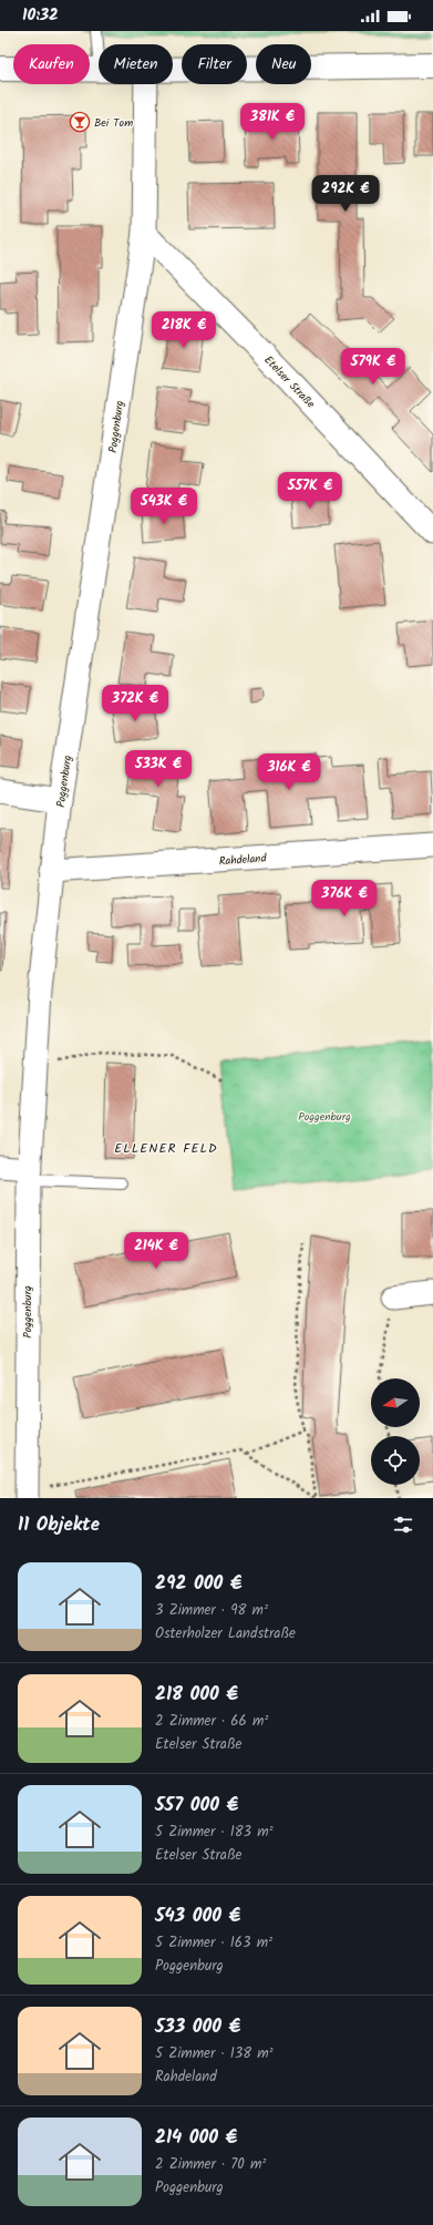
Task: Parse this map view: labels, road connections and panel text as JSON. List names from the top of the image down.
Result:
{
  "streets": {
    "street": ["Etelser Straße", "Poggenburg", "Rahdeland"]
  },
  "crossings": [
    ["Etelser Straße", "Poggenburg"],
    ["Poggenburg", "Rahdeland"]
  ],
  "districts": ["ELLENER FELD"],
  "parks": ["Poggenburg"],
  "places": {
    "bar": ["Bei Tom"]
  },
  "north": "left",
  "page": {
    "status": "10:32",
    "chip": [
      "Kaufen",
      "Mieten",
      "Filter",
      "Neu"
    ],
    "price": [
      "381K €",
      "292K €",
      "218K €",
      "579K €",
      "557K €",
      "543K €",
      "372K €",
      "533K €",
      "316K €",
      "376K €",
      "214K €"
    ],
    "heading": "11 Objekte",
    "list": [
      {
        "name": "292 000 €",
        "note": "3 Zimmer · 98 m² · Osterholzer Landstraße"
      },
      {
        "name": "218 000 €",
        "note": "2 Zimmer · 66 m² · Etelser Straße"
      },
      {
        "name": "557 000 €",
        "note": "5 Zimmer · 183 m² · Etelser Straße"
      },
      {
        "name": "543 000 €",
        "note": "5 Zimmer · 163 m² · Poggenburg"
      },
      {
        "name": "533 000 €",
        "note": "5 Zimmer · 138 m² · Rahdeland"
      },
      {
        "name": "214 000 €",
        "note": "2 Zimmer · 70 m² · Poggenburg"
      }
    ]
  }
}
